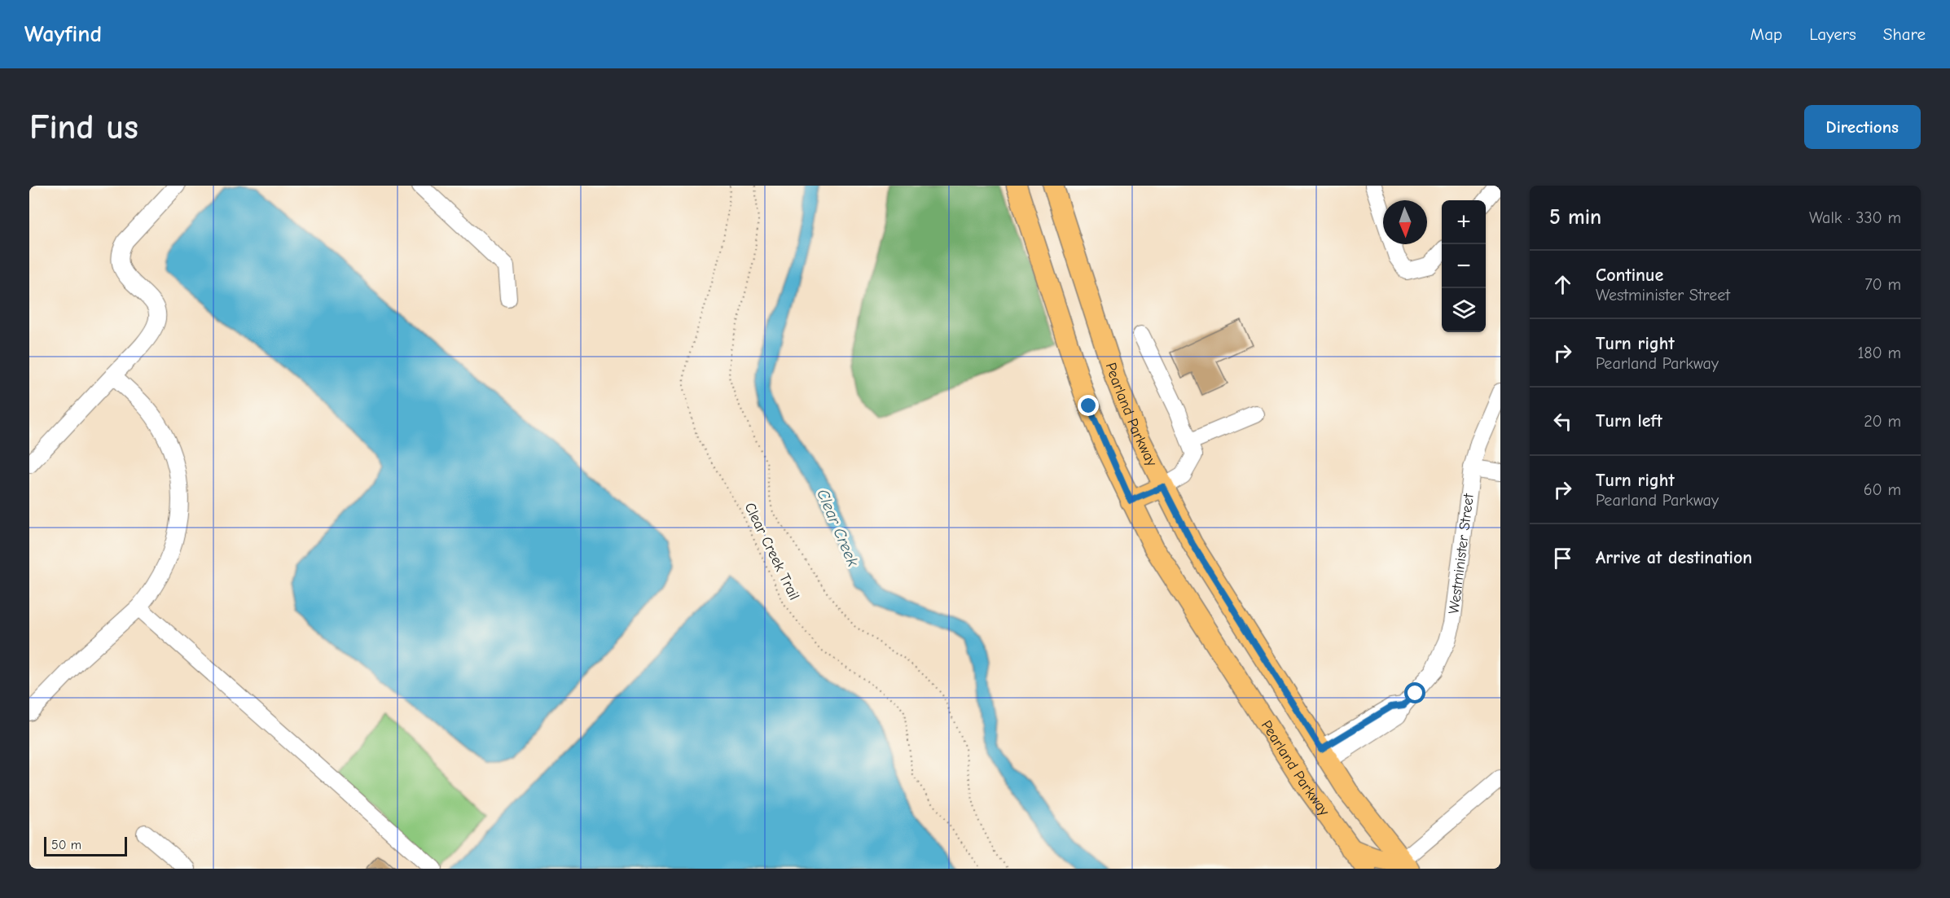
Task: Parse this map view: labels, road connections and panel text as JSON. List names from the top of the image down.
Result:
{
  "streets": {
    "main road": ["Pearland Parkway"],
    "street": ["Westminister Street"],
    "path": ["Clear Creek Trail"]
  },
  "crossings": [
    ["Pearland Parkway", "Westminister Street"]
  ],
  "water": ["Clear Creek"],
  "scale_bar": "50 m",
  "north": "bottom",
  "page": {
    "header": "Wayfind",
    "nav": ["Map", "Layers", "Share"],
    "buttons": "Directions",
    "title": "Find us",
    "heading": ["5 min", "Walk · 330 m"],
    "map_buttons": ["+", "−"],
    "list": [
      ["Continue", "Westminister Street", "70 m"],
      ["Turn right", "Pearland Parkway", "180 m"],
      ["Turn left", "20 m"],
      ["Turn right", "Pearland Parkway", "60 m"],
      "Arrive at destination"
    ],
    "scale": "50 m"
  }
}
